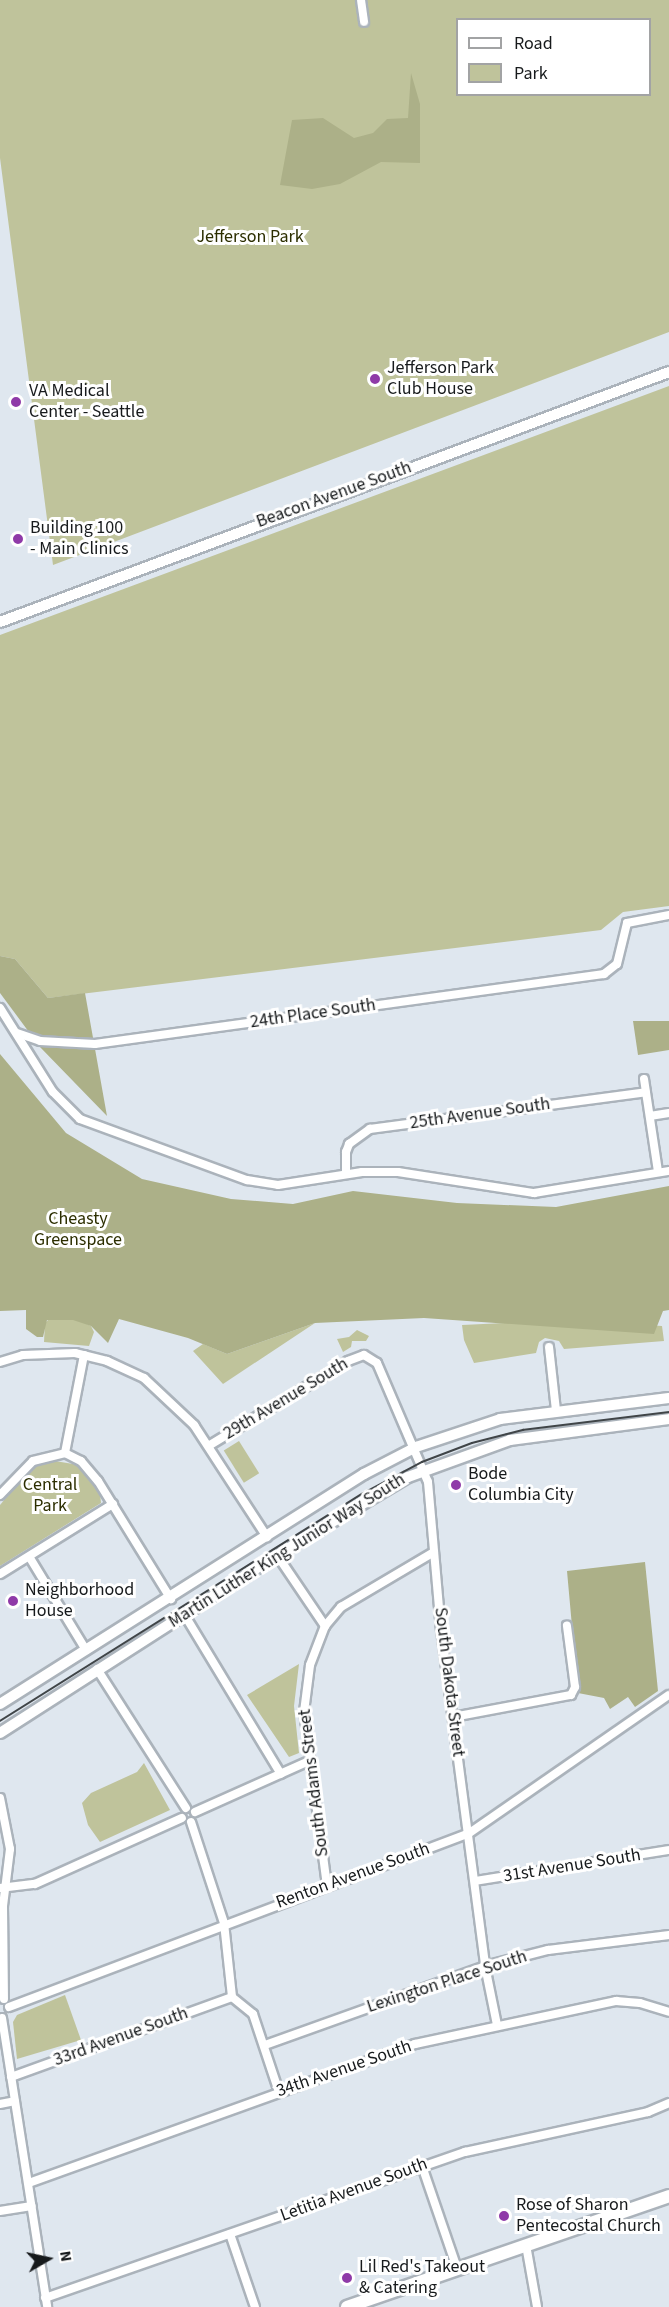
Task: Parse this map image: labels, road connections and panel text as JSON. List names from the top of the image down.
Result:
{
  "streets": {
    "main road": ["Beacon Avenue South", "Martin Luther King Junior Way South"],
    "street": [
      "24th Place South",
      "25th Avenue South",
      "29th Avenue South",
      "South Dakota Street",
      "South Adams Street",
      "31st Avenue South",
      "Renton Avenue South",
      "Lexington Place South",
      "33rd Avenue South",
      "34th Avenue South",
      "Letitia Avenue South"
    ]
  },
  "crossings": [
    ["29th Avenue South", "South Dakota Street"],
    ["Martin Luther King Junior Way South", "South Dakota Street"],
    ["South Dakota Street", "31st Avenue South"],
    ["South Dakota Street", "Renton Avenue South"],
    ["South Dakota Street", "Lexington Place South"],
    ["South Dakota Street", "34th Avenue South"],
    ["South Adams Street", "Renton Avenue South"]
  ],
  "parks": ["Jefferson Park", "Cheasty Greenspace", "Central Park"],
  "places": [
    "Jefferson Park Club House",
    "VA Medical Center - Seattle",
    "Building 100 - Main Clinics",
    "Bode Columbia City",
    "Neighborhood House",
    "Rose of Sharon Pentecostal Church",
    "Lil Red's Takeout & Catering"
  ],
  "legend": ["Road", "Park"],
  "north": "right"
}
